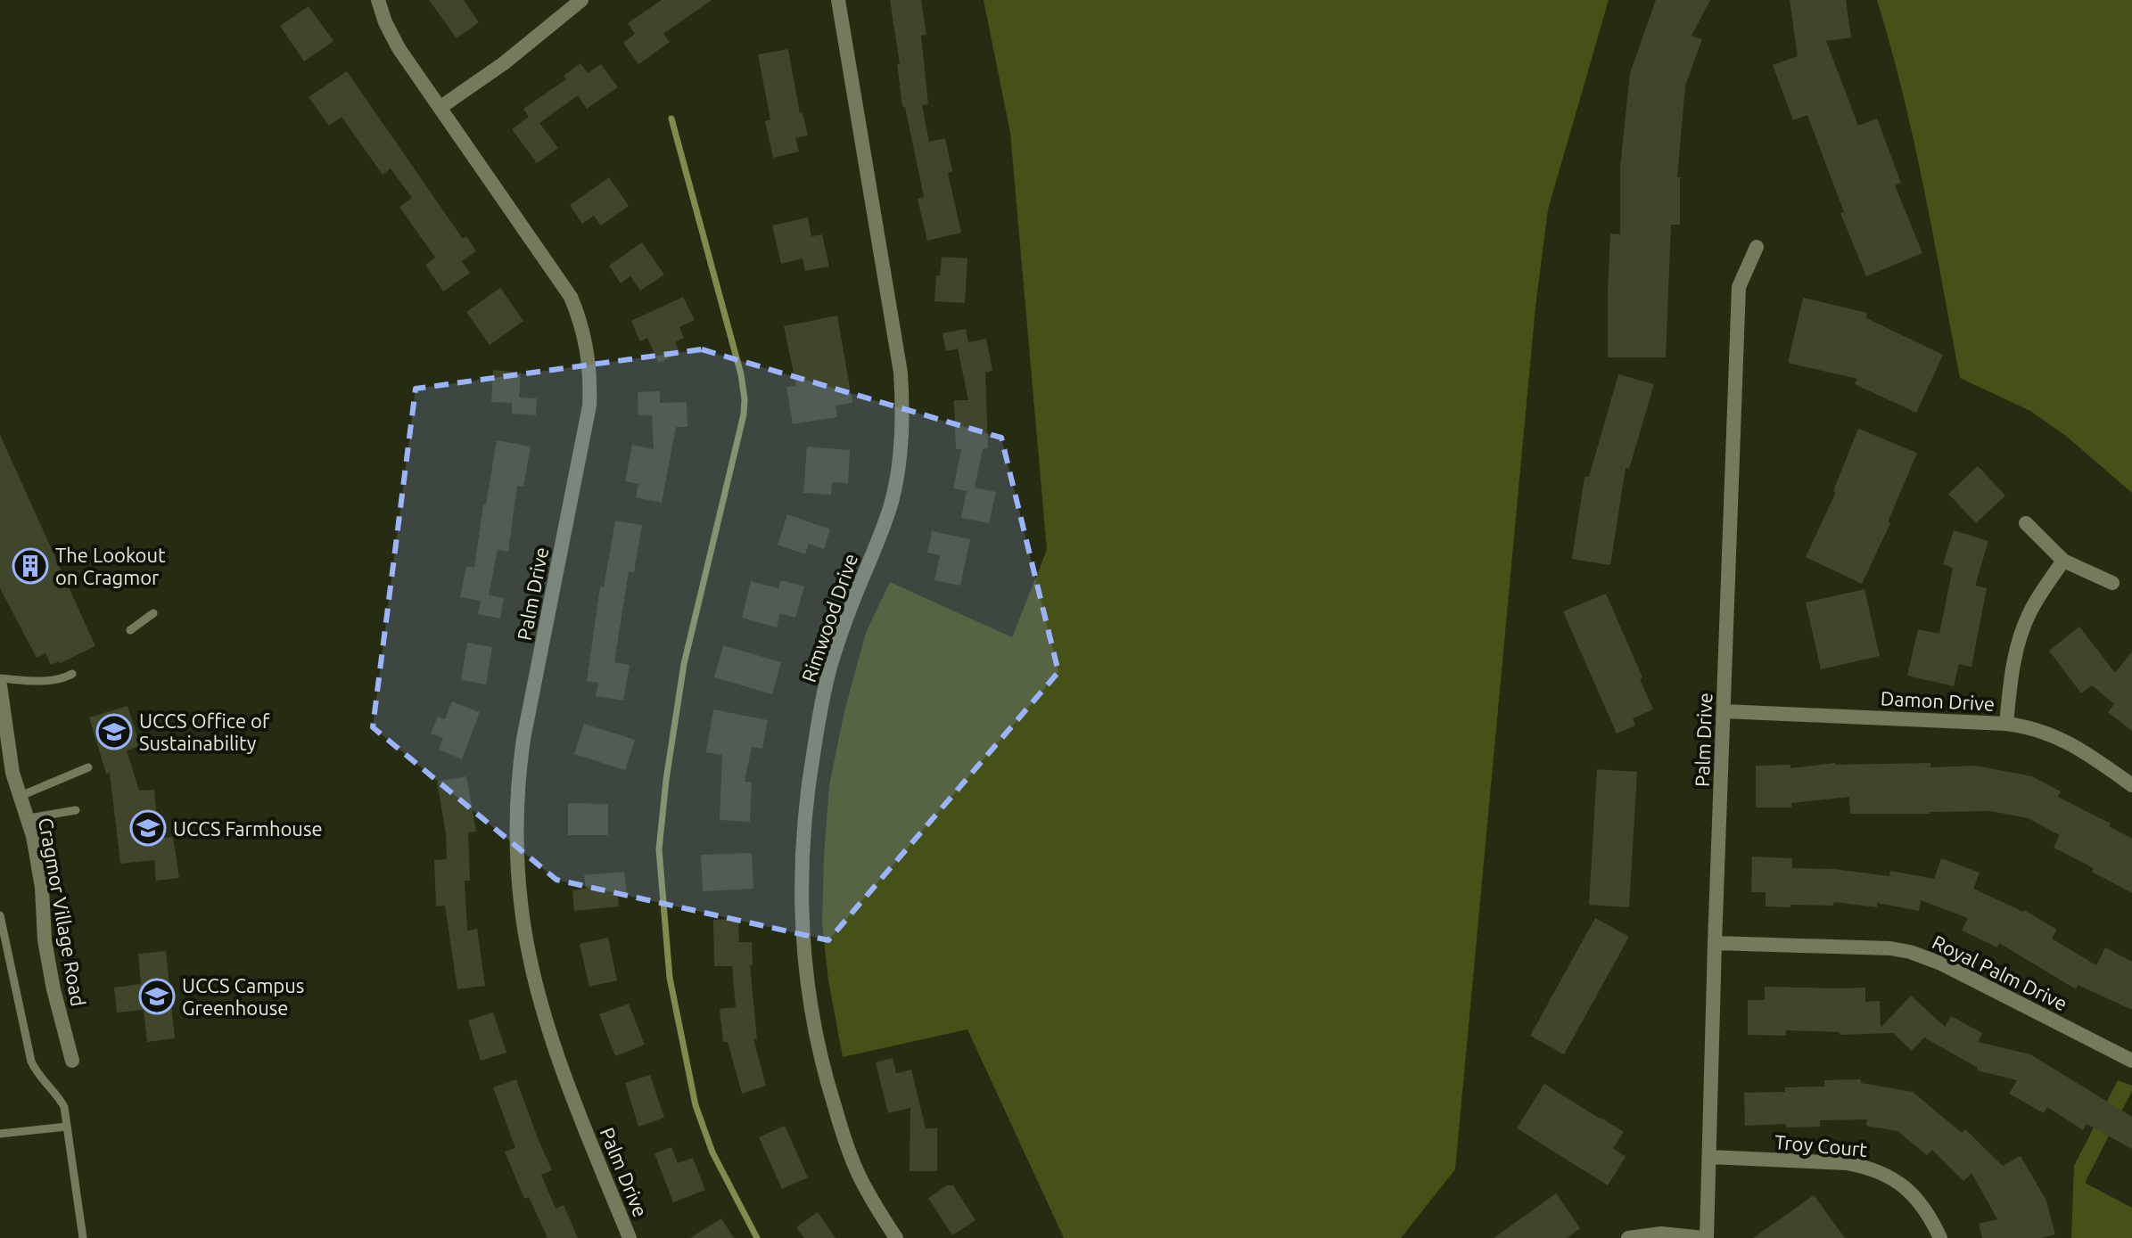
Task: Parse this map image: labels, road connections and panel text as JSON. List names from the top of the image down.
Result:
{
  "streets": {
    "street": [
      "Palm Drive",
      "Rimwood Drive",
      "Damon Drive",
      "Cragmor Village Road",
      "Royal Palm Drive",
      "Troy Court"
    ]
  },
  "crossings": [
    ["Palm Drive", "Damon Drive"],
    ["Palm Drive", "Royal Palm Drive"],
    ["Palm Drive", "Troy Court"]
  ],
  "places": {
    "building": ["The Lookout on Cragmor"],
    "school or university": ["UCCS Office of Sustainability", "UCCS Farmhouse", "UCCS Campus Greenhouse"]
  }
}
